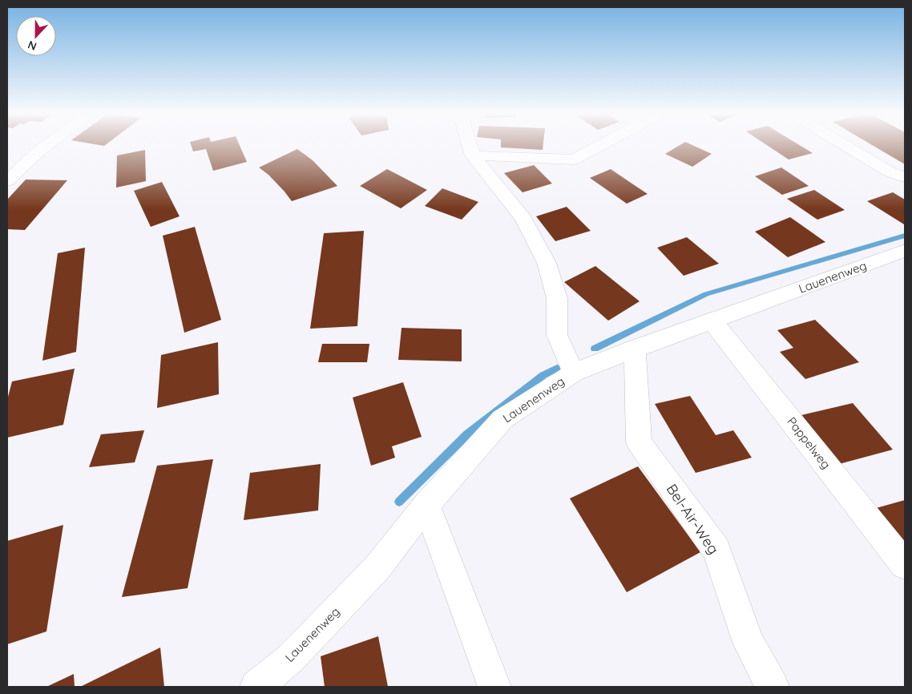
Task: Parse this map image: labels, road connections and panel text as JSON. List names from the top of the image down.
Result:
{
  "streets": {
    "street": ["Lauenenweg", "Pappelweg", "Bel-Air-Weg"]
  },
  "crossings": [
    ["Lauenenweg", "Pappelweg"],
    ["Lauenenweg", "Bel-Air-Weg"]
  ],
  "north": "bottom"
}
